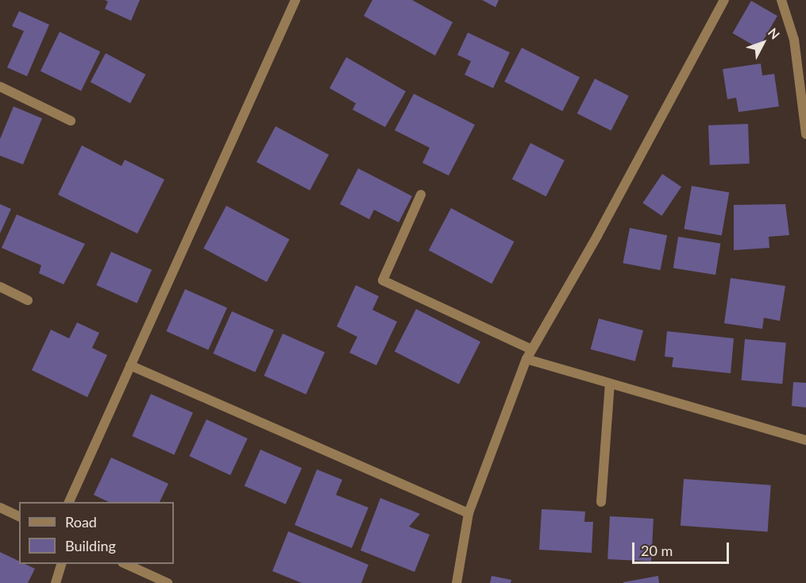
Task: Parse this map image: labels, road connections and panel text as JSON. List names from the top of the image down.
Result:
{
  "legend": ["Road", "Building"],
  "scale_bar": "20 m",
  "north": "top right"
}
